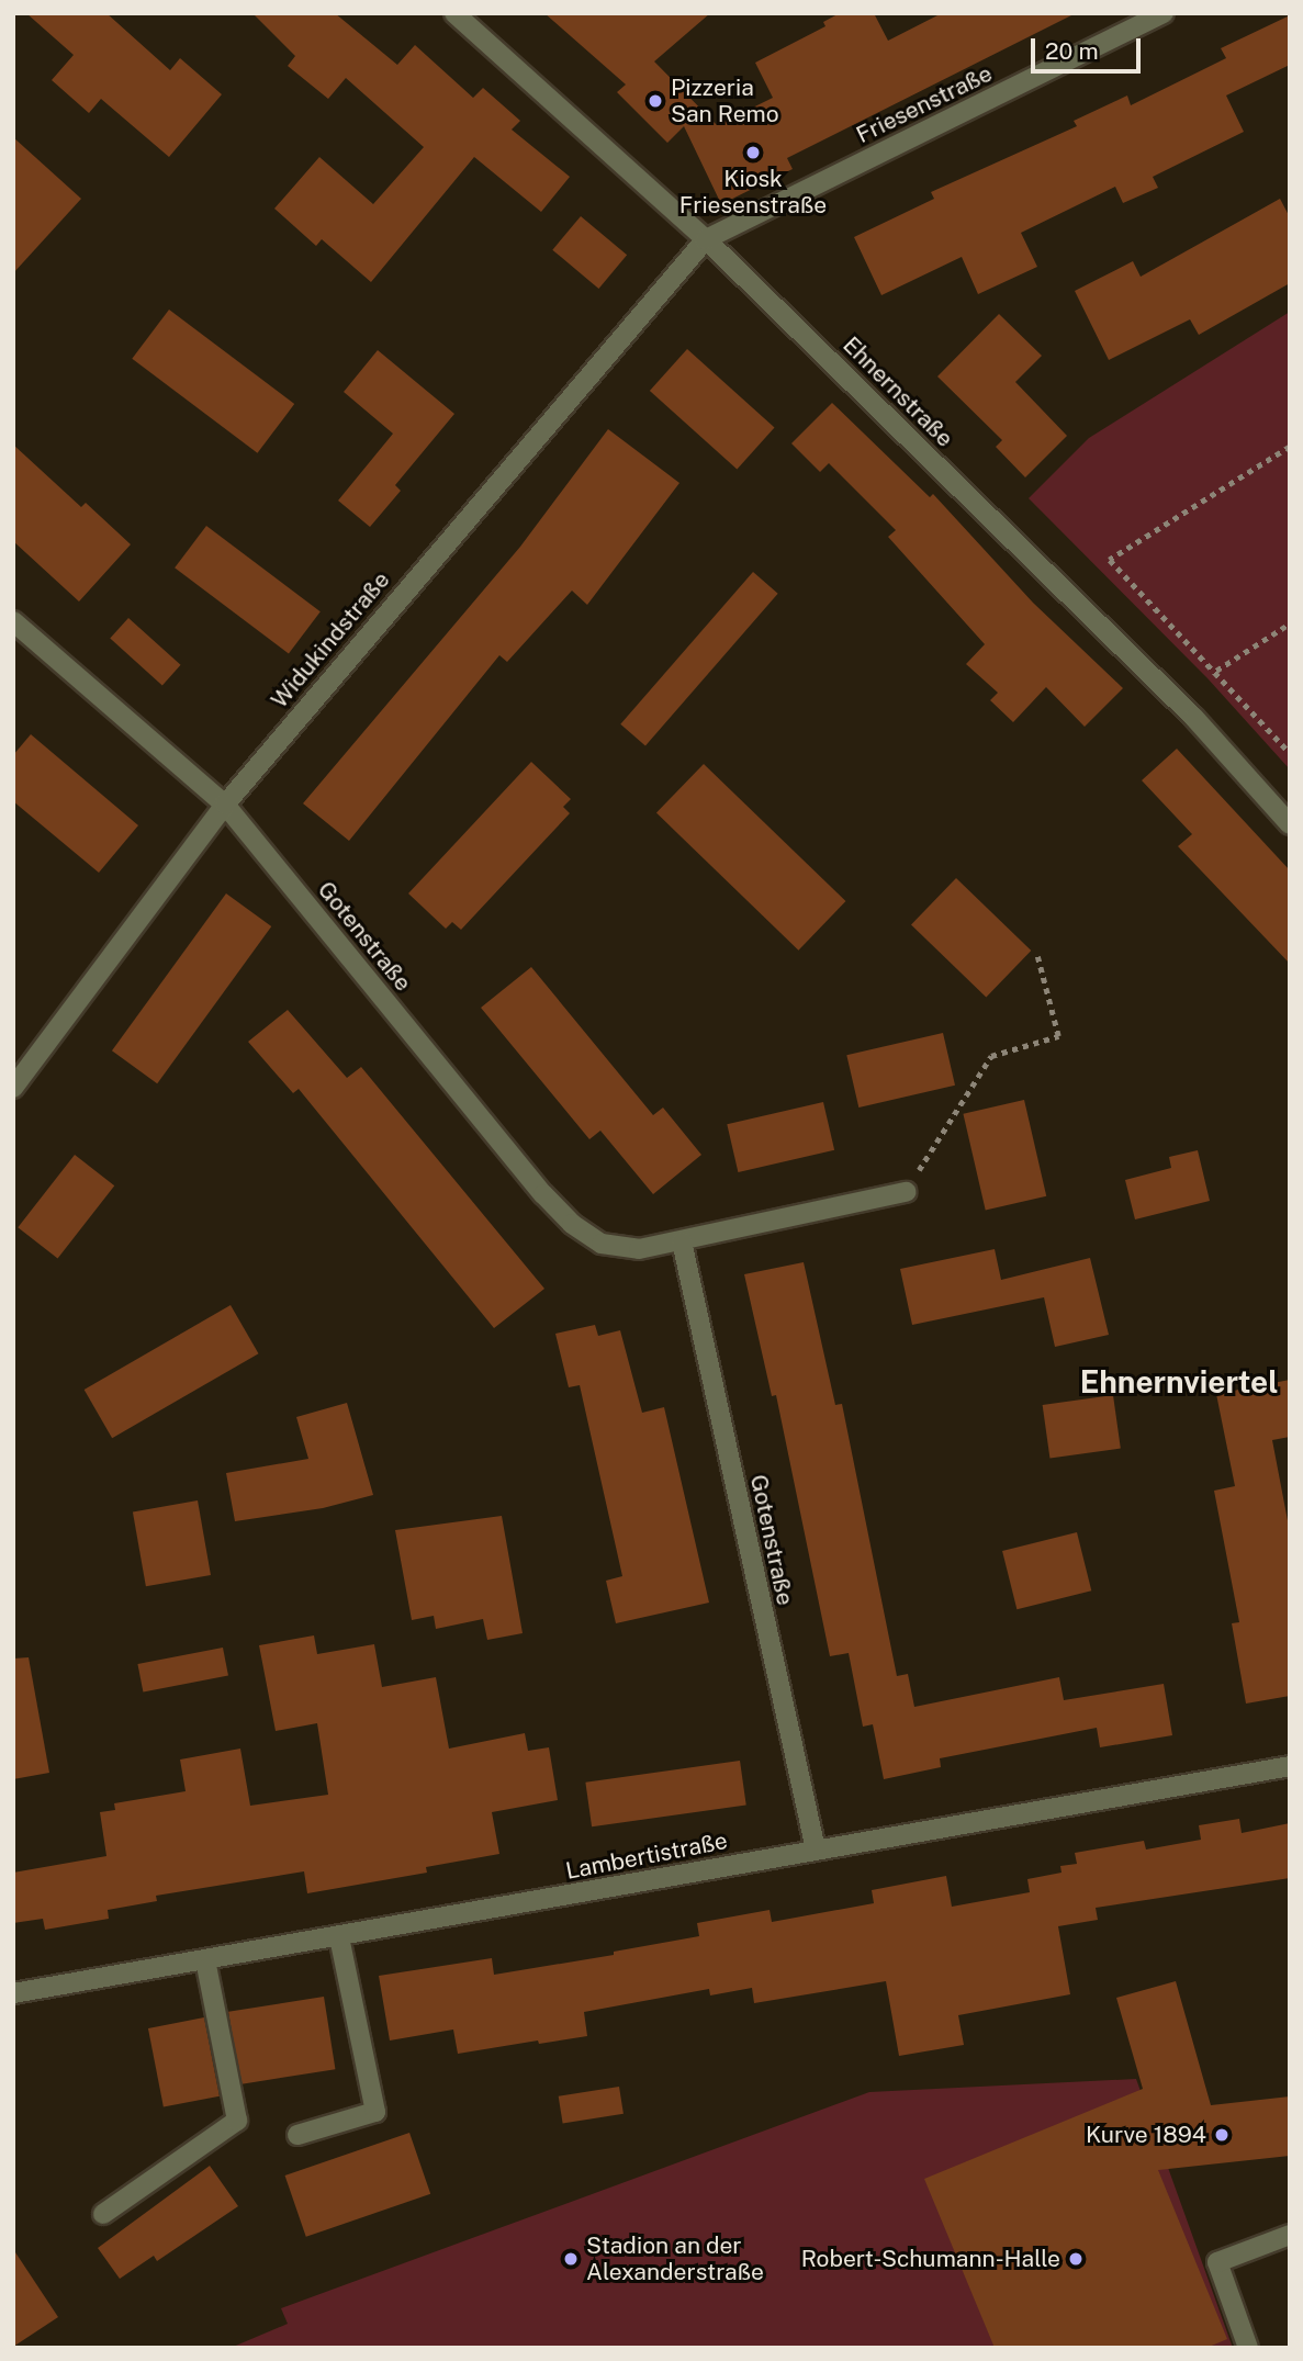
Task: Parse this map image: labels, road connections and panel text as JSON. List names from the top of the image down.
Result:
{
  "streets": {
    "street": [
      "Friesenstraße",
      "Ehnernstraße",
      "Widukindstraße",
      "Gotenstraße",
      "Lambertistraße"
    ]
  },
  "crossings": [
    ["Friesenstraße", "Ehnernstraße"],
    ["Friesenstraße", "Widukindstraße"],
    ["Ehnernstraße", "Widukindstraße"],
    ["Widukindstraße", "Gotenstraße"],
    ["Gotenstraße", "Lambertistraße"]
  ],
  "districts": ["Ehnernviertel"],
  "places": [
    "Pizzeria San Remo",
    "Kiosk Friesenstraße",
    "Kurve 1894",
    "Stadion an der Alexanderstraße",
    "Robert-Schumann-Halle"
  ],
  "scale_bar": "20 m"
}
